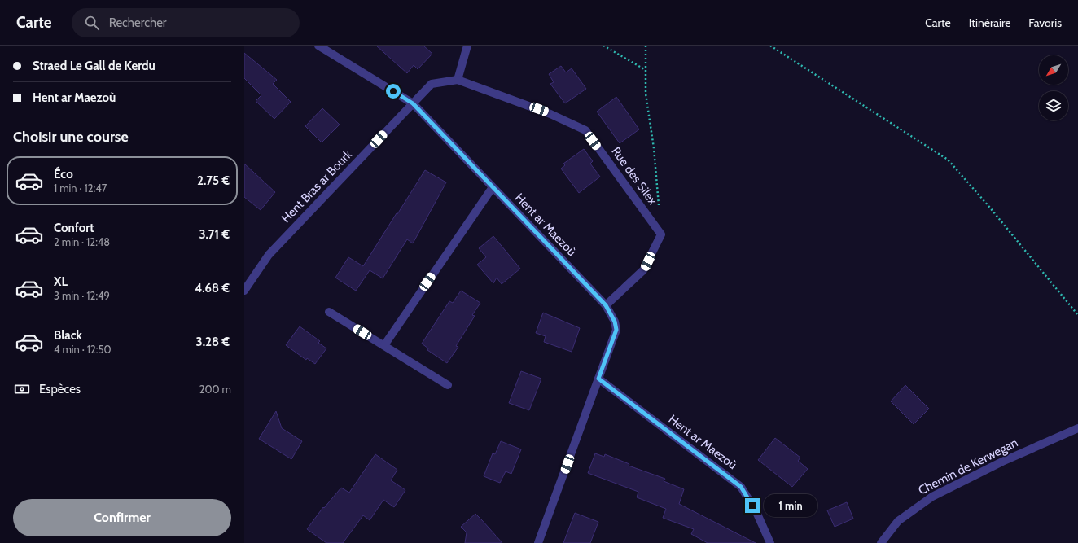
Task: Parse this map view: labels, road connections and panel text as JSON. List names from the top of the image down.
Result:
{
  "streets": {
    "street": [
      "Rue des Silex",
      "Hent Bras ar Bourk",
      "Hent ar Maezoù",
      "Chemin de Kerwegan"
    ]
  },
  "crossings": [
    ["Rue des Silex", "Hent Bras ar Bourk"],
    ["Rue des Silex", "Hent ar Maezoù"],
    ["Hent Bras ar Bourk", "Hent ar Maezoù"]
  ],
  "north": "bottom left",
  "page": {
    "header": "Carte",
    "search": "Rechercher",
    "nav": ["Carte", "Itinéraire", "Favoris"],
    "banner": ["Straed Le Gall de Kerdu", "Hent ar Maezoù"],
    "heading": "Choisir une course",
    "list": [
      {
        "name": "Éco",
        "note": "1 min · 12:47",
        "value": "2.75 €"
      },
      {
        "name": "Confort",
        "note": "2 min · 12:48",
        "value": "3.71 €"
      },
      {
        "name": "XL",
        "note": "3 min · 12:49",
        "value": "4.68 €"
      },
      {
        "name": "Black",
        "note": "4 min · 12:50",
        "value": "3.28 €"
      }
    ],
    "pay": ["Espèces", "200 m"],
    "buttons": "Confirmer",
    "bubble": "1 min"
  }
}
